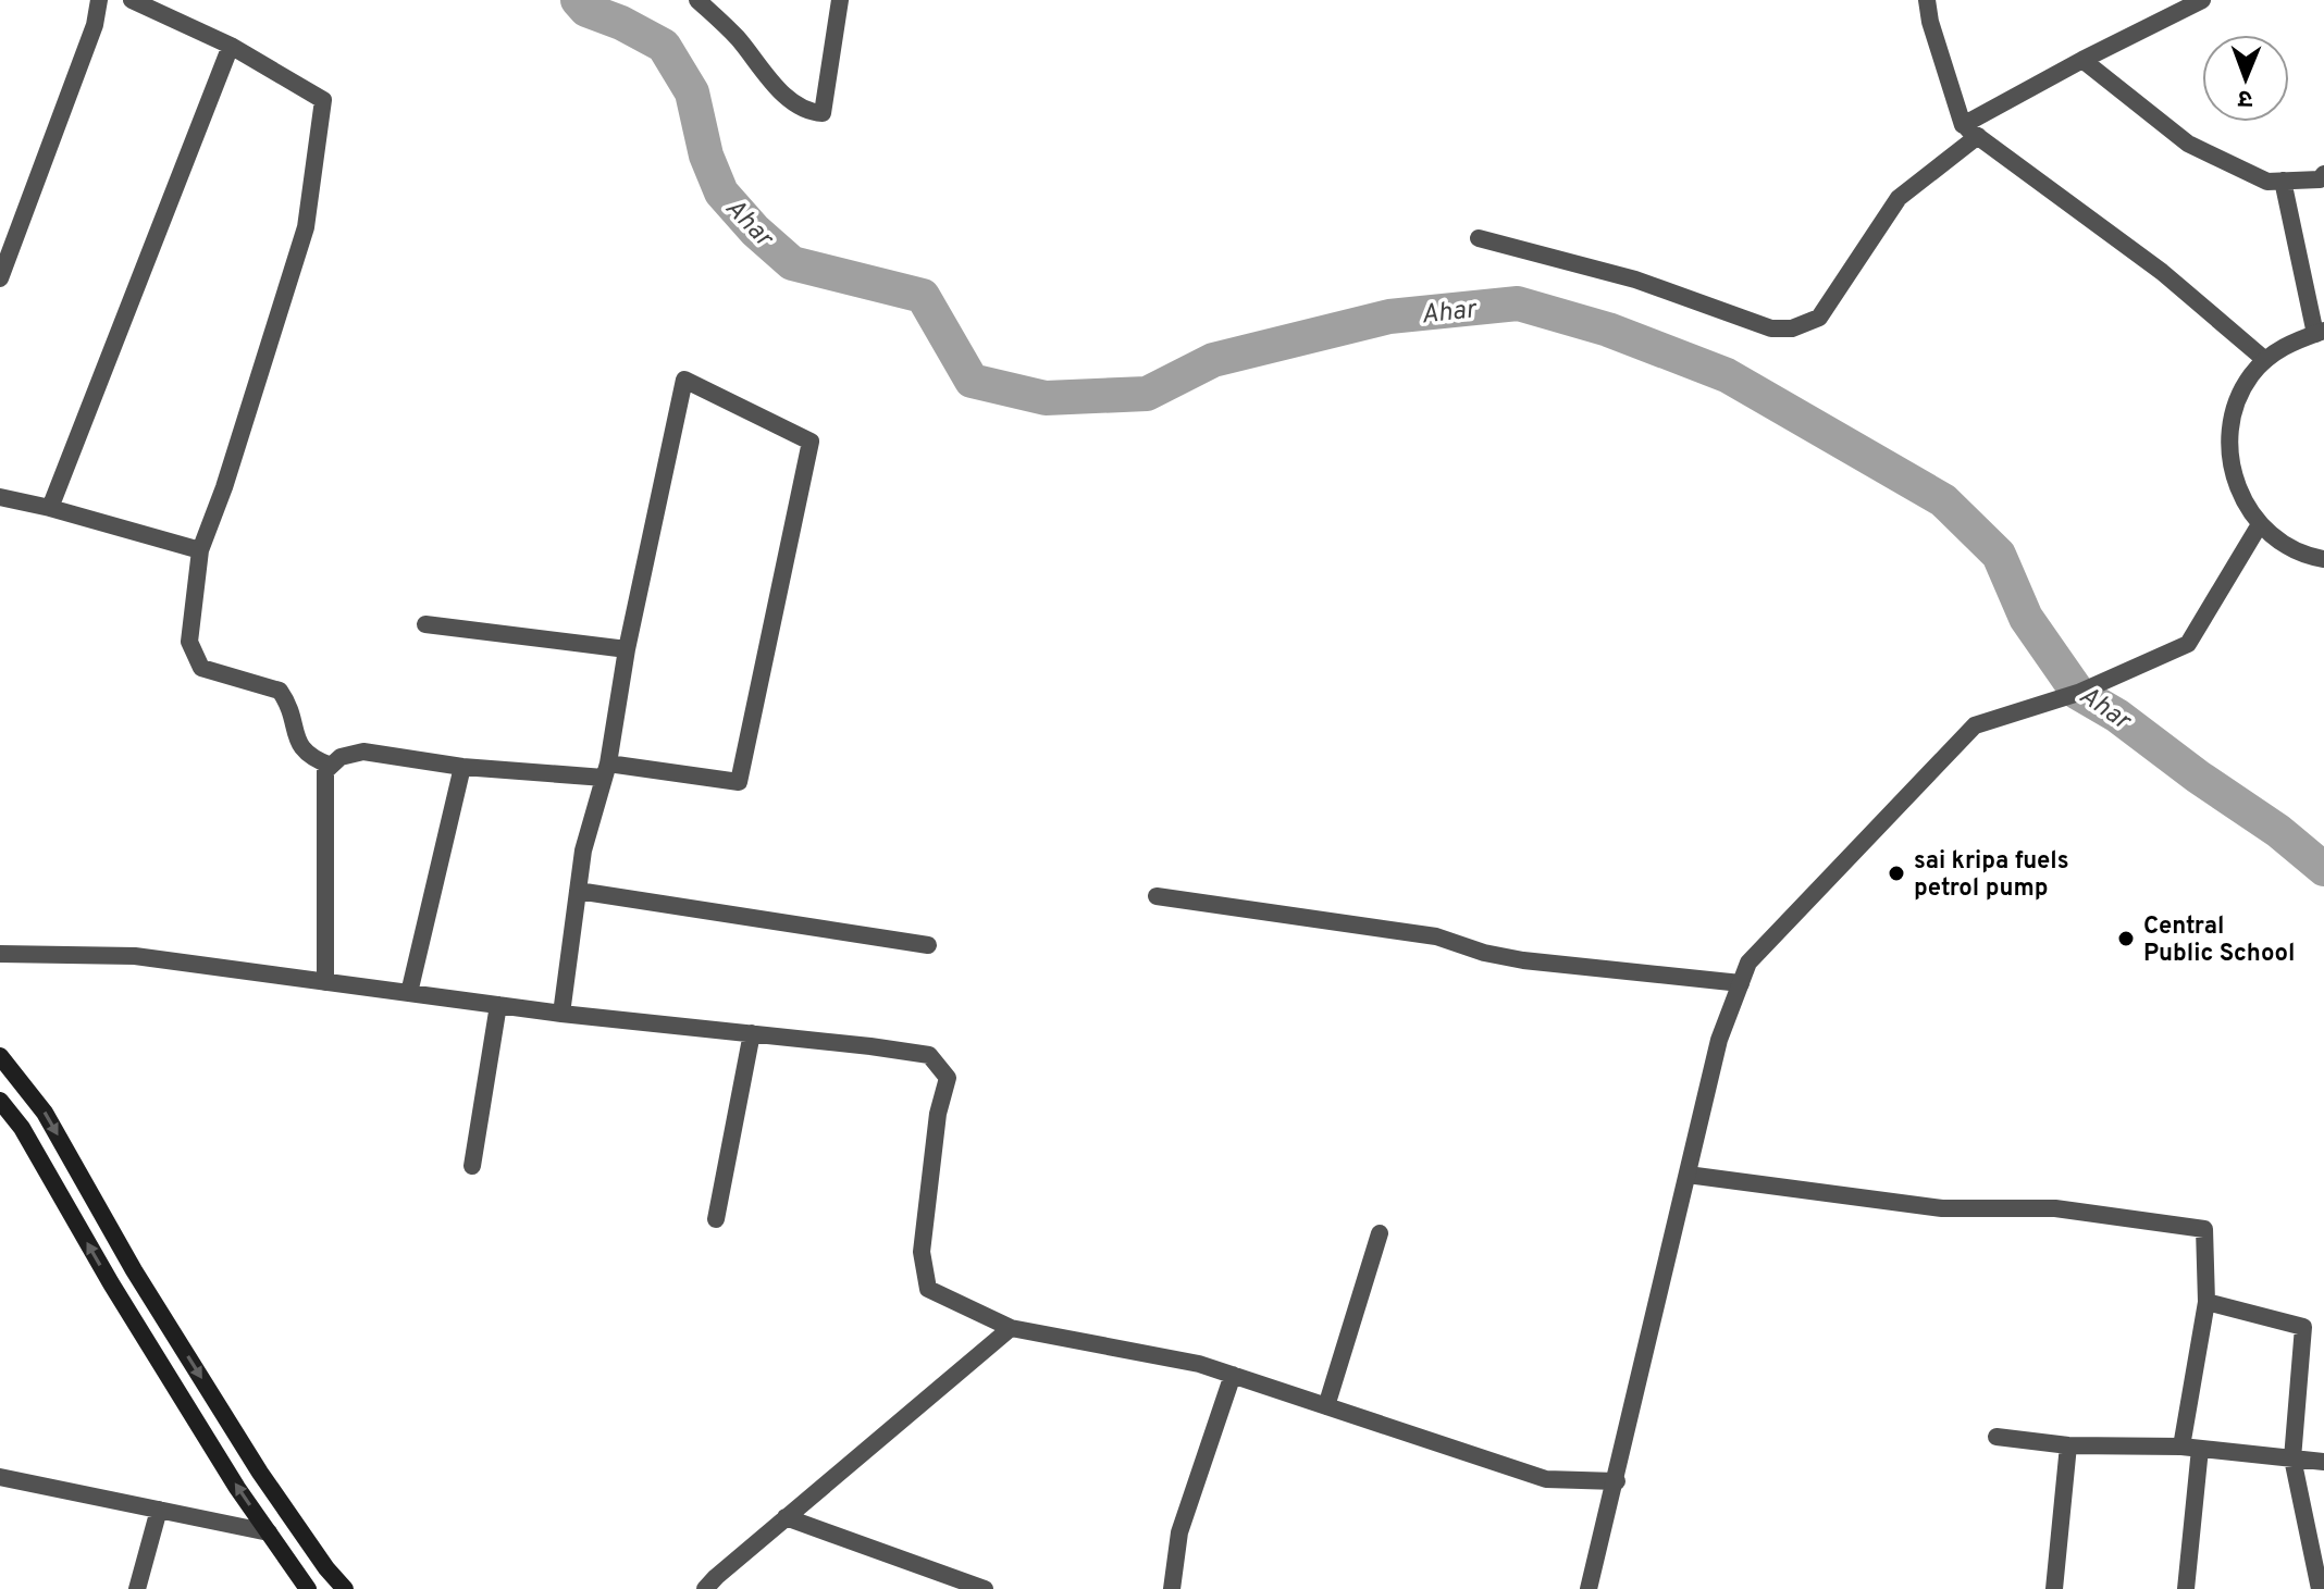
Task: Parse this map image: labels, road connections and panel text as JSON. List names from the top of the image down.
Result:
{
  "water": ["Ahar"],
  "places": ["sai kripa fuels petrol pump", "Central Public School"],
  "north": "bottom"
}
